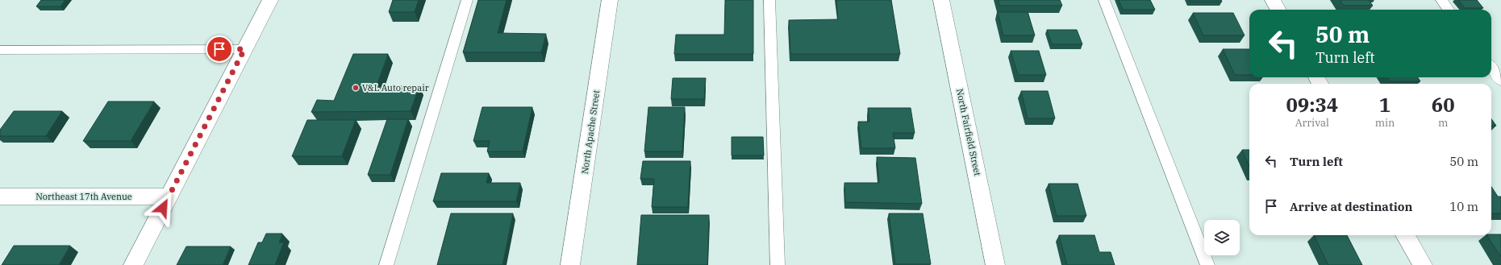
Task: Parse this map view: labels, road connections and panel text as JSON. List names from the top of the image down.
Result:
{
  "streets": {
    "street": ["North Apache Street", "North Fairfield Street", "Northeast 17th Avenue"]
  },
  "places": ["V&L Auto repair"],
  "page": {
    "turn": ["50 m", "Turn left"],
    "eta": [
      "09:34",
      "Arrival",
      "1",
      "min",
      "60",
      "m"
    ],
    "list": [
      {
        "name": "Turn left",
        "value": "50 m"
      },
      {
        "name": "Arrive at destination",
        "value": "10 m"
      }
    ]
  }
}
